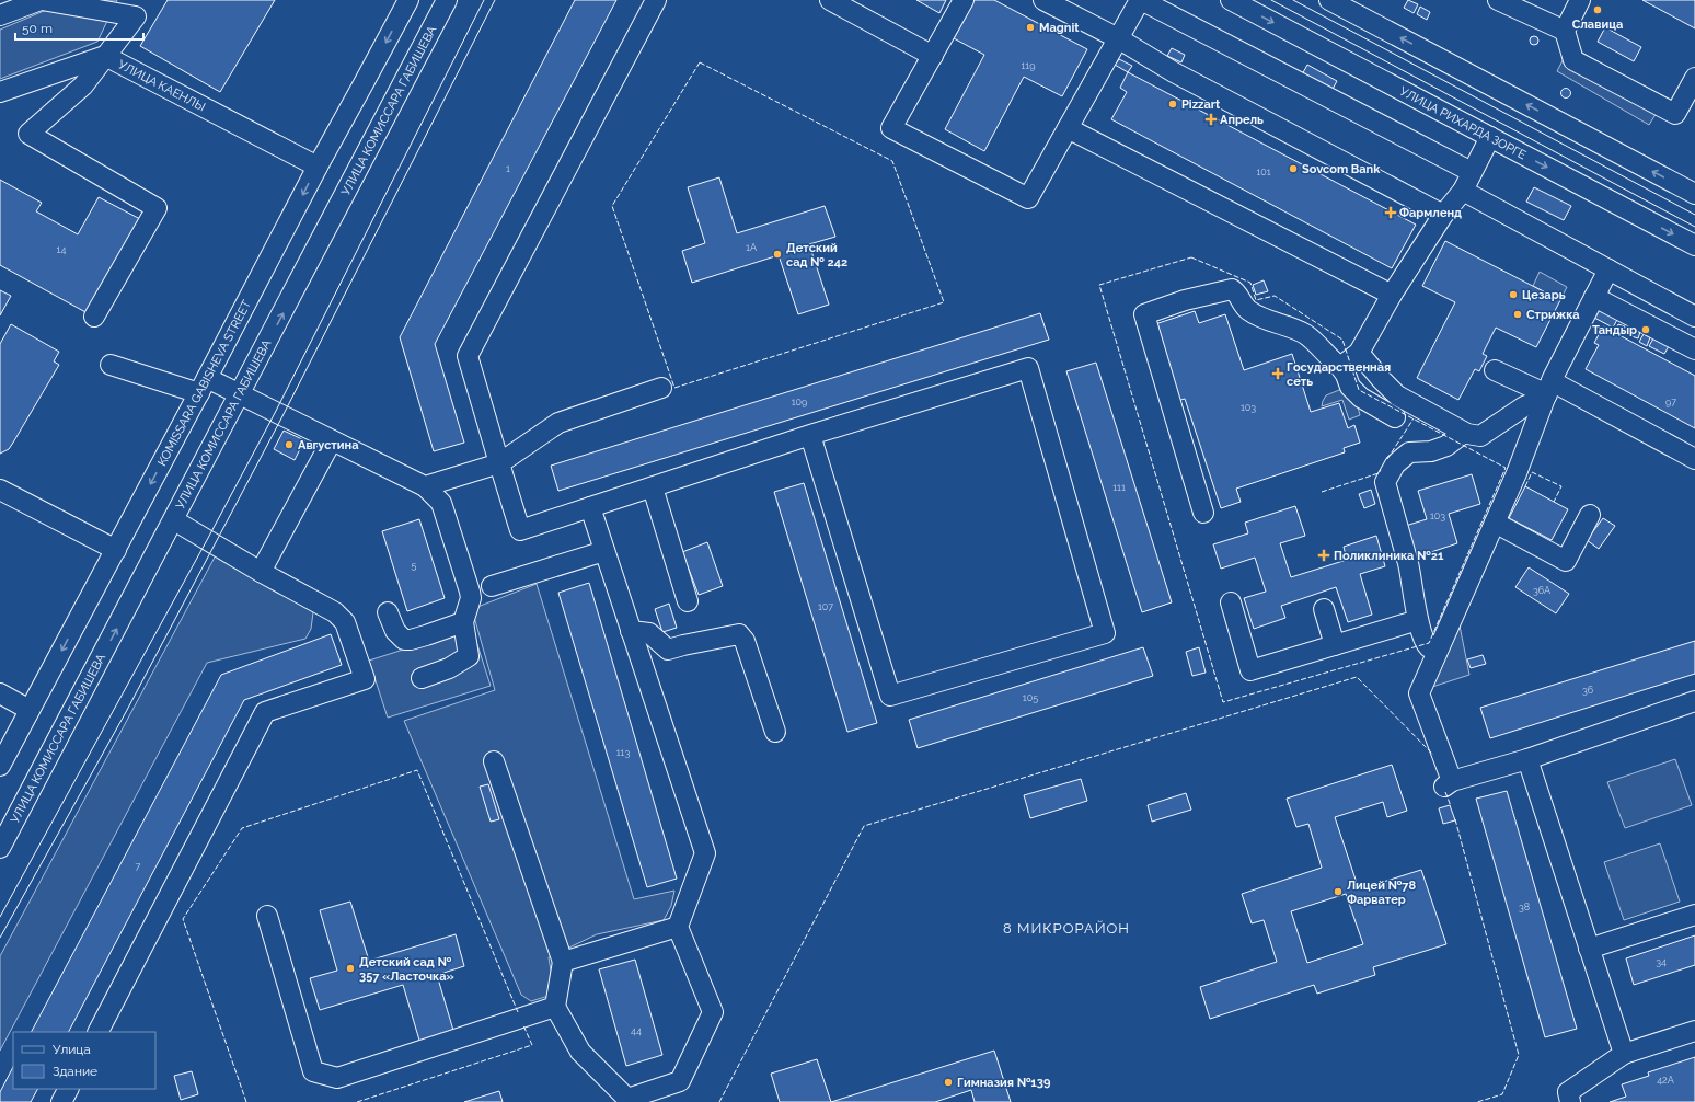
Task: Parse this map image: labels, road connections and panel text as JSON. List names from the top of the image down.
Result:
{
  "streets": {
    "street": [
      "УЛИЦА КАЕНЛЫ",
      "УЛИЦА КОМИССАРА ГАБИШЕВА",
      "УЛИЦА РИХАРДА ЗОРГЕ",
      "KOMISSARA GABISHEVA STREET"
    ]
  },
  "crossings": [
    ["УЛИЦА КАЕНЛЫ", "KOMISSARA GABISHEVA STREET"]
  ],
  "one_way": ["УЛИЦА КОМИССАРА ГАБИШЕВА", "KOMISSARA GABISHEVA STREET"],
  "districts": ["8 МИКРОРАЙОН"],
  "places": {
    "other": [
      "Славица",
      "Magnit",
      "Pizzart",
      "Sovcom Bank",
      "Детский сад № 242",
      "Цезарь",
      "Стрижка",
      "Тандыр",
      "Августина",
      "Лицей №78 Фарватер",
      "Детский сад № 357 «Ласточка»",
      "Гимназия №139"
    ],
    "health": [
      "Апрель",
      "Фармленд",
      "Государственная сеть",
      "Поликлиника №21"
    ]
  },
  "house_numbers": [
    "119",
    "1",
    "101",
    "1А",
    "14",
    "109",
    "97",
    "103",
    "111",
    "103",
    "5",
    "36А",
    "107",
    "36",
    "105",
    "113",
    "7",
    "38",
    "34",
    "44",
    "42А"
  ],
  "legend": ["Улица", "Здание"],
  "scale_bar": "50 m"
}
